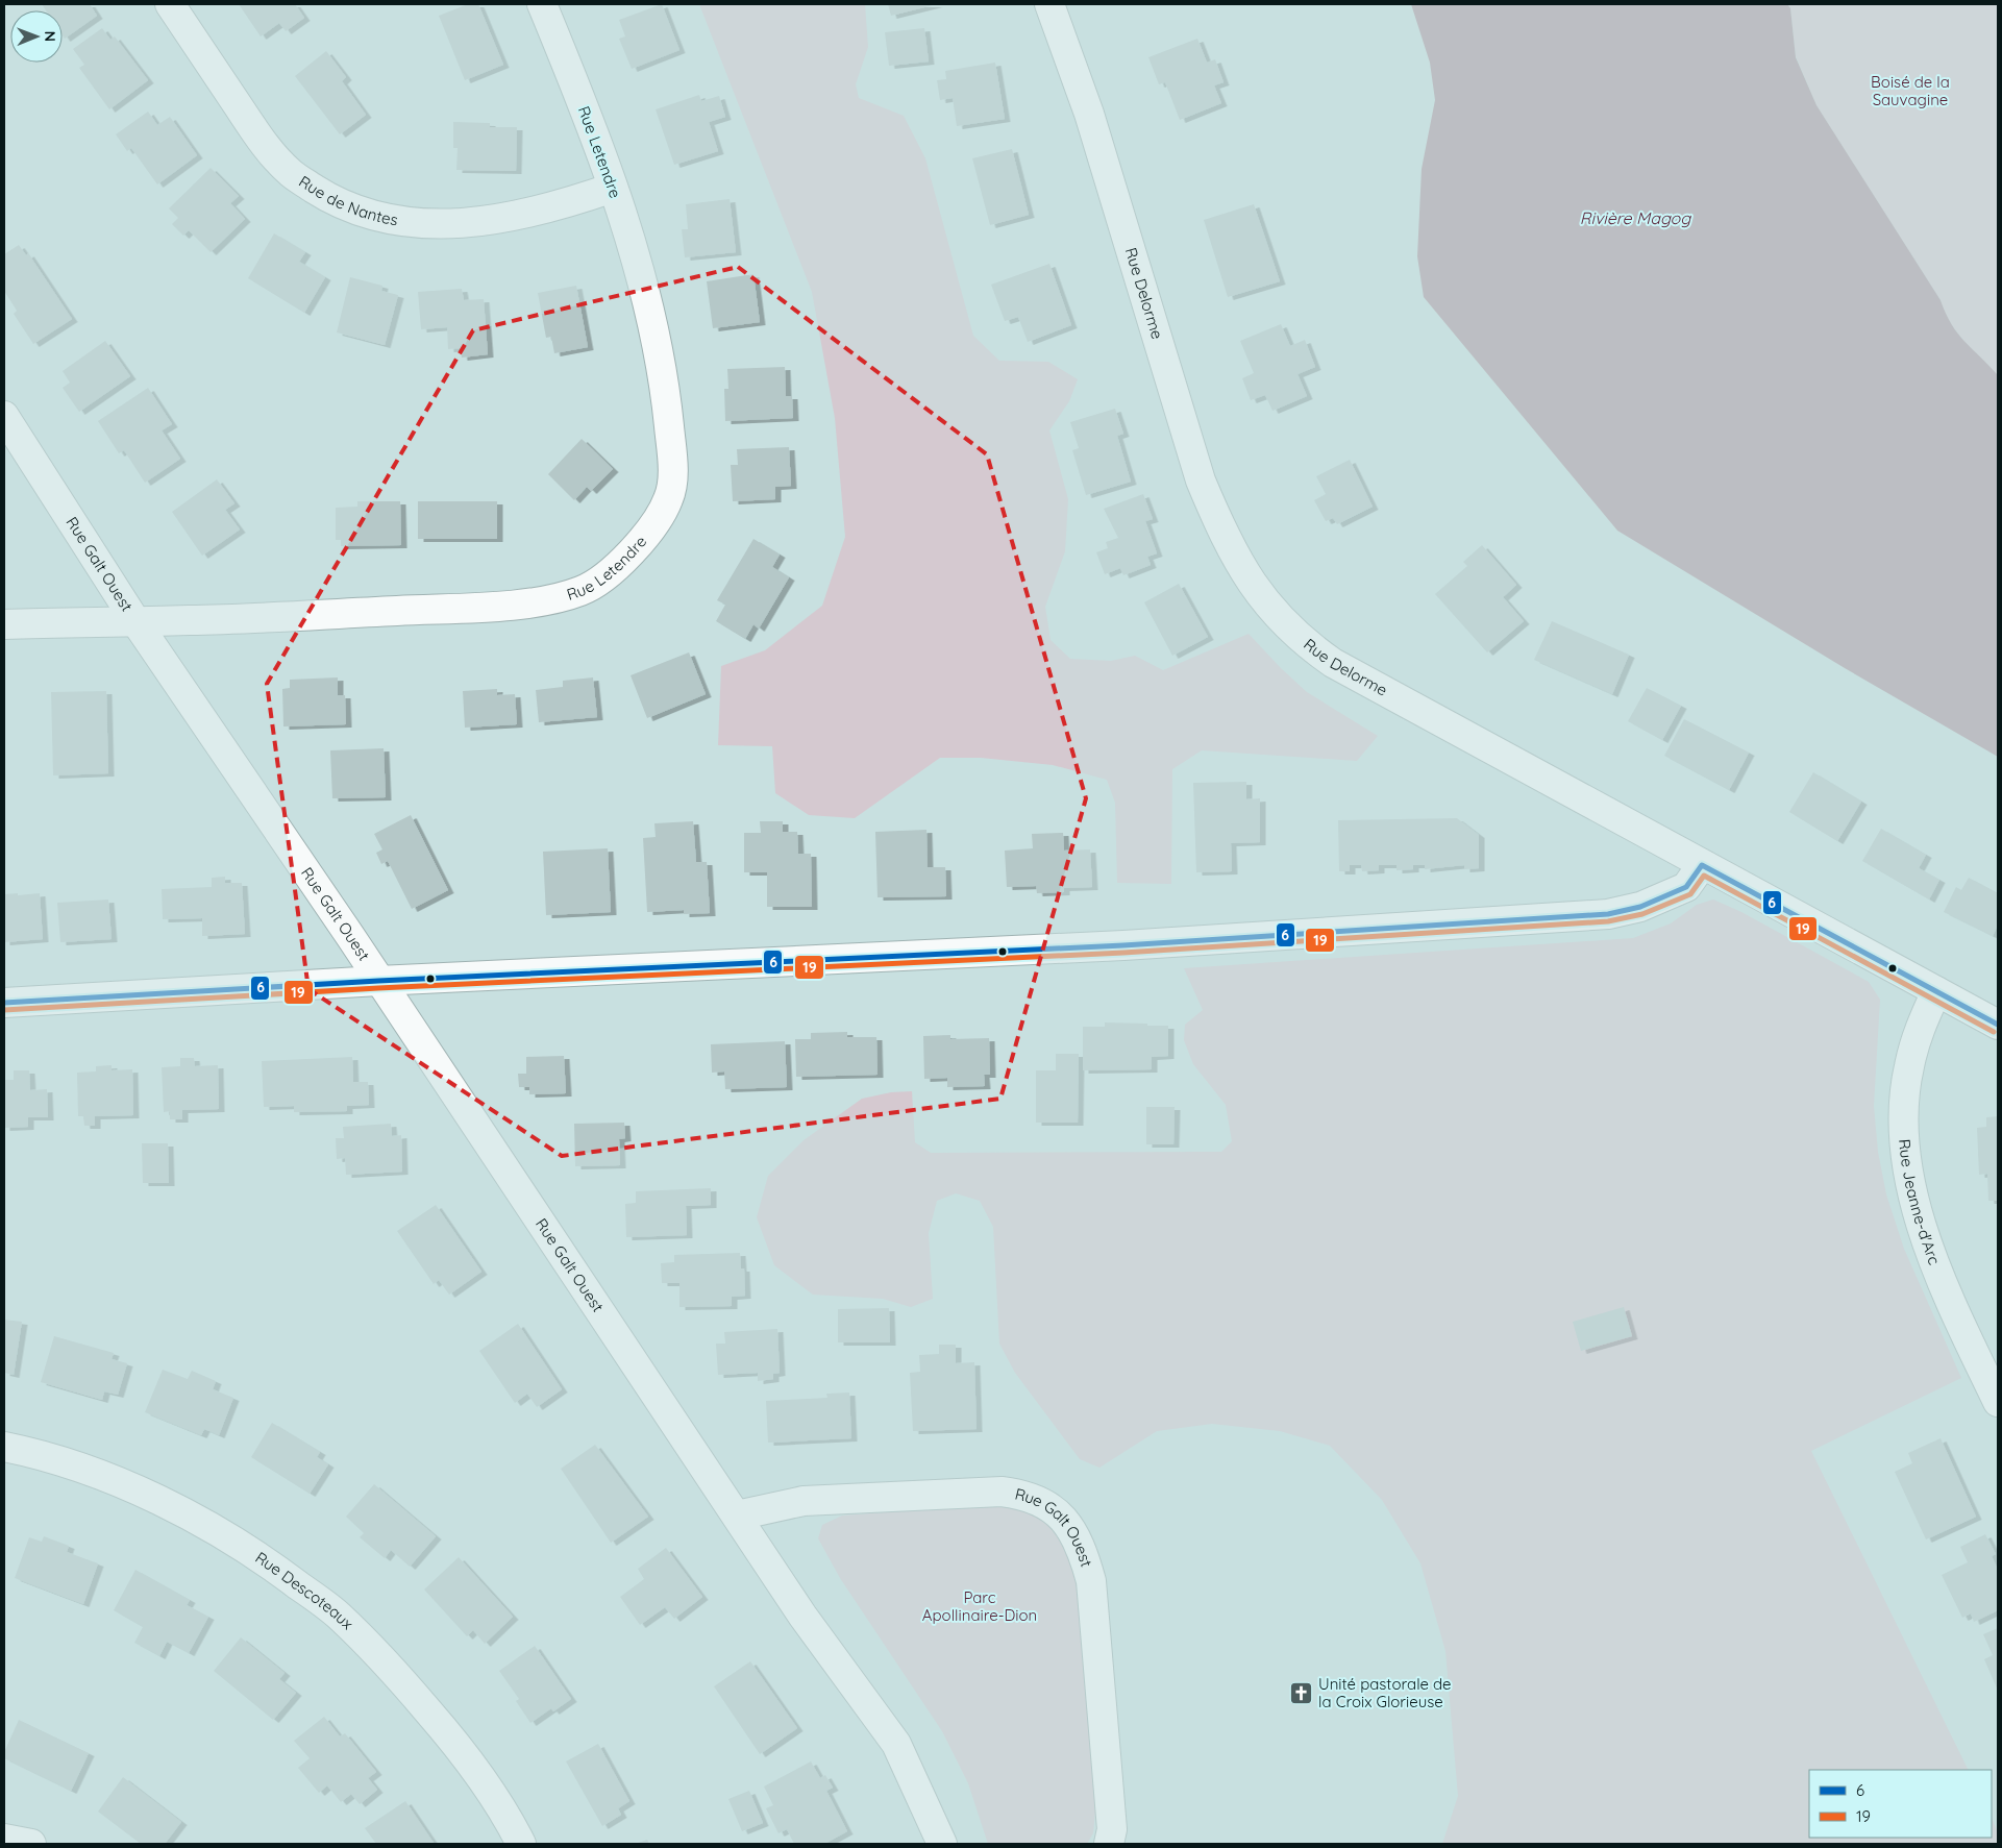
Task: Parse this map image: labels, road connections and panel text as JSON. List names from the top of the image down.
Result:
{
  "streets": {
    "street": [
      "Rue Letendre",
      "Rue de Nantes",
      "Rue Delorme",
      "Rue Galt Ouest",
      "Rue Jeanne-d'Arc",
      "Rue Descoteaux"
    ]
  },
  "crossings": [
    ["Rue Letendre", "Rue de Nantes"],
    ["Rue Letendre", "Rue Galt Ouest"],
    ["Rue Delorme", "Rue Jeanne-d'Arc"]
  ],
  "water": ["Rivière Magog"],
  "parks": ["Boisé de la Sauvagine", "Parc Apollinaire-Dion"],
  "places": {
    "church": ["Unité pastorale de la Croix Glorieuse"]
  },
  "lines": ["transit line 6", "transit line 19"],
  "legend": ["6", "19"],
  "north": "right"
}
